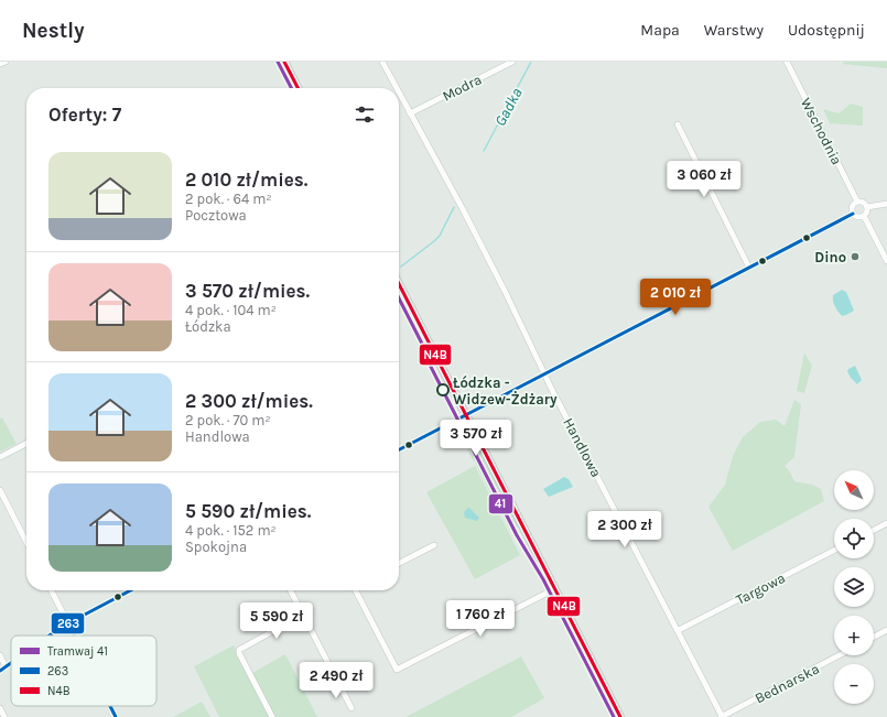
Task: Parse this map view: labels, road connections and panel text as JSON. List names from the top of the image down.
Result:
{
  "streets": {
    "street": [
      "Modra",
      "Wschodnia",
      "Handlowa",
      "Targowa",
      "Bednarska"
    ]
  },
  "crossings": [
    ["Modra", "Handlowa"],
    ["Handlowa", "Targowa"],
    ["Handlowa", "Bednarska"]
  ],
  "water": ["Gadka"],
  "places": ["Dino", "Łódzka - Widzew-Żdżary"],
  "lines": ["tram line 41", "transit line N4B", "transit line 263"],
  "legend": ["Tramwaj 41", "263", "N4B"],
  "north": "top left",
  "page": {
    "header": "Nestly",
    "nav": ["Mapa", "Warstwy", "Udostępnij"],
    "heading": "Oferty: 7",
    "list": [
      {
        "name": "2 010 zł/mies.",
        "note": "2 pok. · 64 m² · Pocztowa"
      },
      {
        "name": "3 570 zł/mies.",
        "note": "4 pok. · 104 m² · Łódzka"
      },
      {
        "name": "2 300 zł/mies.",
        "note": "2 pok. · 70 m² · Handlowa"
      },
      {
        "name": "5 590 zł/mies.",
        "note": "4 pok. · 152 m² · Spokojna"
      }
    ],
    "price": [
      "3 060 zł",
      "2 010 zł",
      "3 570 zł",
      "2 300 zł",
      "1 760 zł",
      "5 590 zł",
      "2 490 zł"
    ],
    "map_buttons": ["+", "−"]
  }
}
